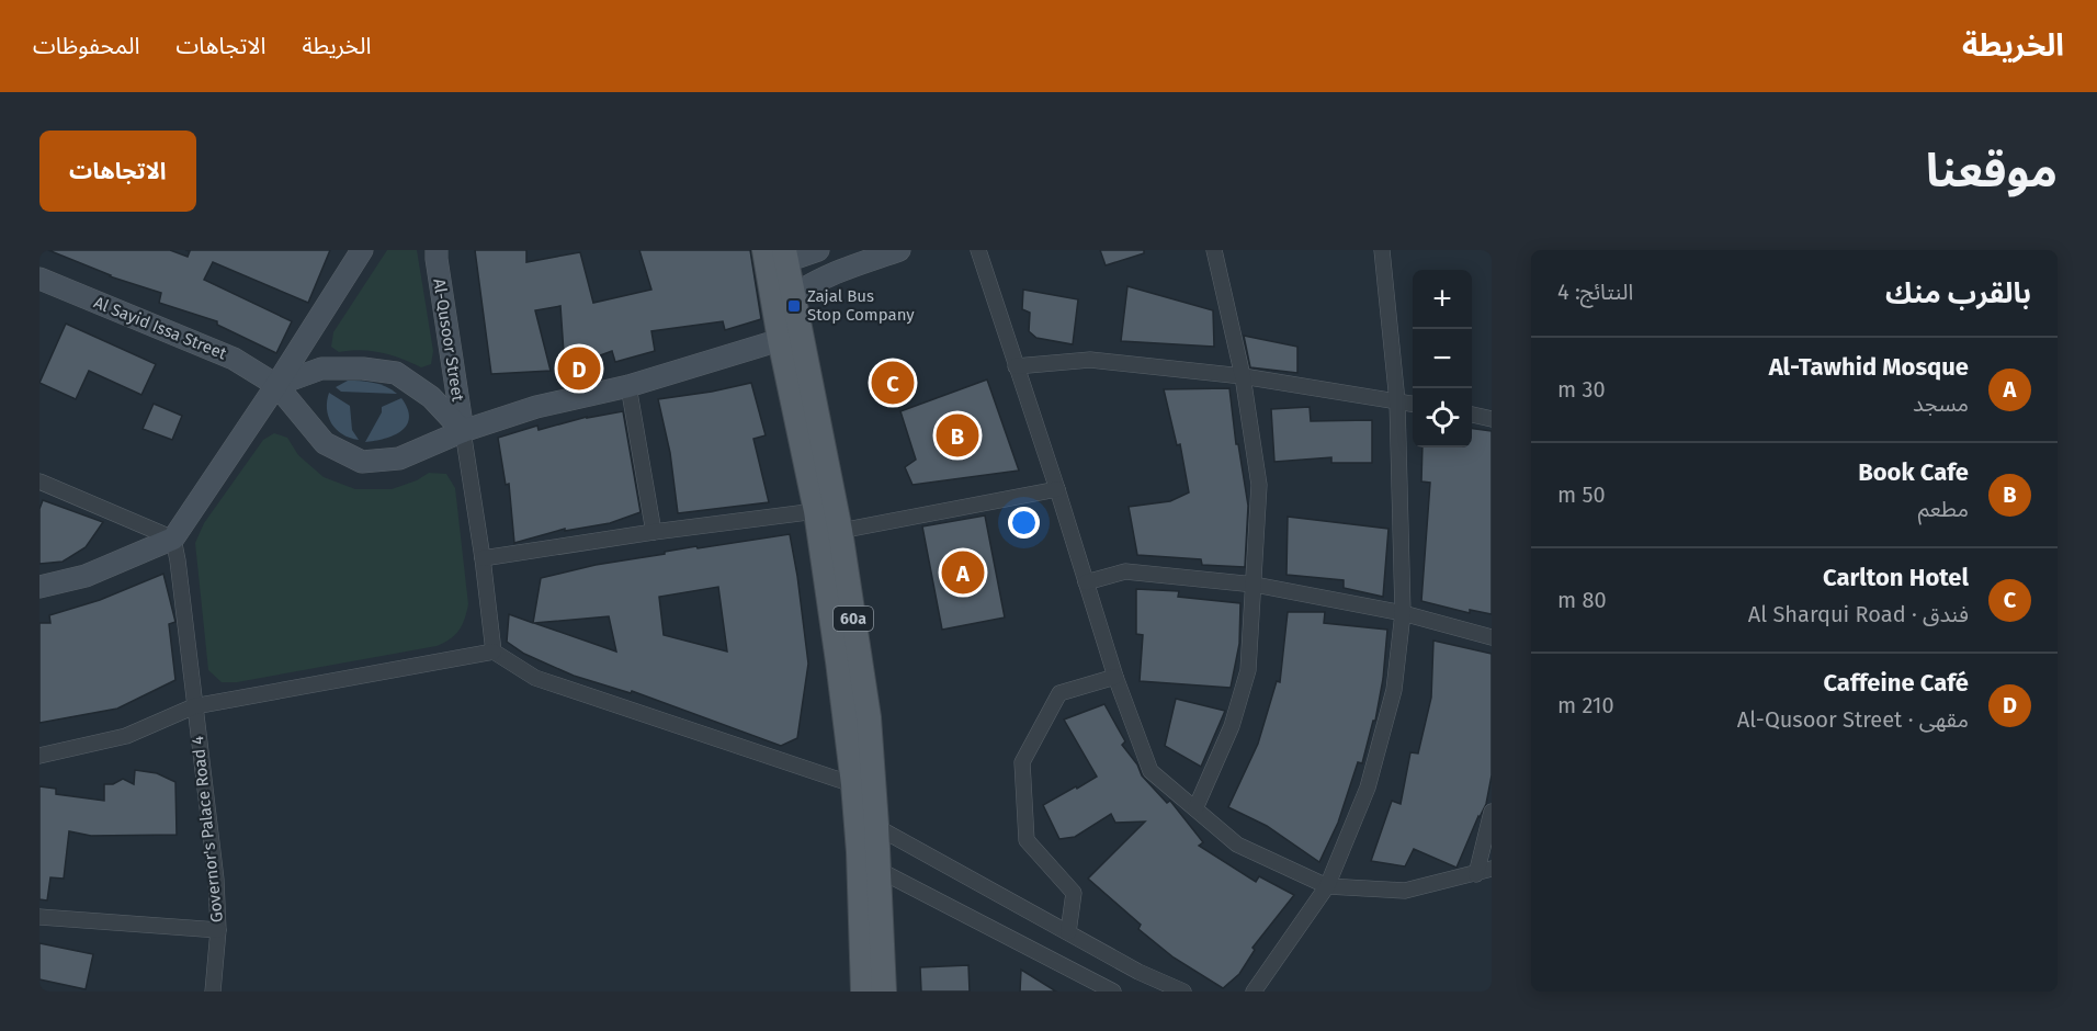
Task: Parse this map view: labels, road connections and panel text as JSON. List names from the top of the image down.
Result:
{
  "streets": {
    "main road": ["60a"],
    "street": ["Al Sayid Issa Street", "Al-Qusoor Street", "Governor's Palace Road 4"]
  },
  "crossings": [
    ["Al Sayid Issa Street", "Al-Qusoor Street"],
    ["Al Sayid Issa Street", "60a"]
  ],
  "places": {
    "transit": ["Zajal Bus Stop Company"]
  },
  "page": {
    "header": "الخريطة",
    "nav": ["الخريطة", "الاتجاهات", "المحفوظات"],
    "title": "موقعنا",
    "buttons": "الاتجاهات",
    "heading": ["بالقرب منك", "النتائج: 4"],
    "map_buttons": ["+", "−"],
    "list": [
      {
        "mark": "A",
        "name": "Al-Tawhid Mosque",
        "note": "مسجد",
        "value": "30 m"
      },
      {
        "mark": "B",
        "name": "Book Cafe",
        "note": "مطعم",
        "value": "50 m"
      },
      {
        "mark": "C",
        "name": "Carlton Hotel",
        "note": "فندق · Al Sharqui Road",
        "value": "80 m"
      },
      {
        "mark": "D",
        "name": "Caffeine Café",
        "note": "مقهى · Al-Qusoor Street",
        "value": "210 m"
      }
    ],
    "pins": [
      "D",
      "C",
      "B",
      "A"
    ]
  }
}
